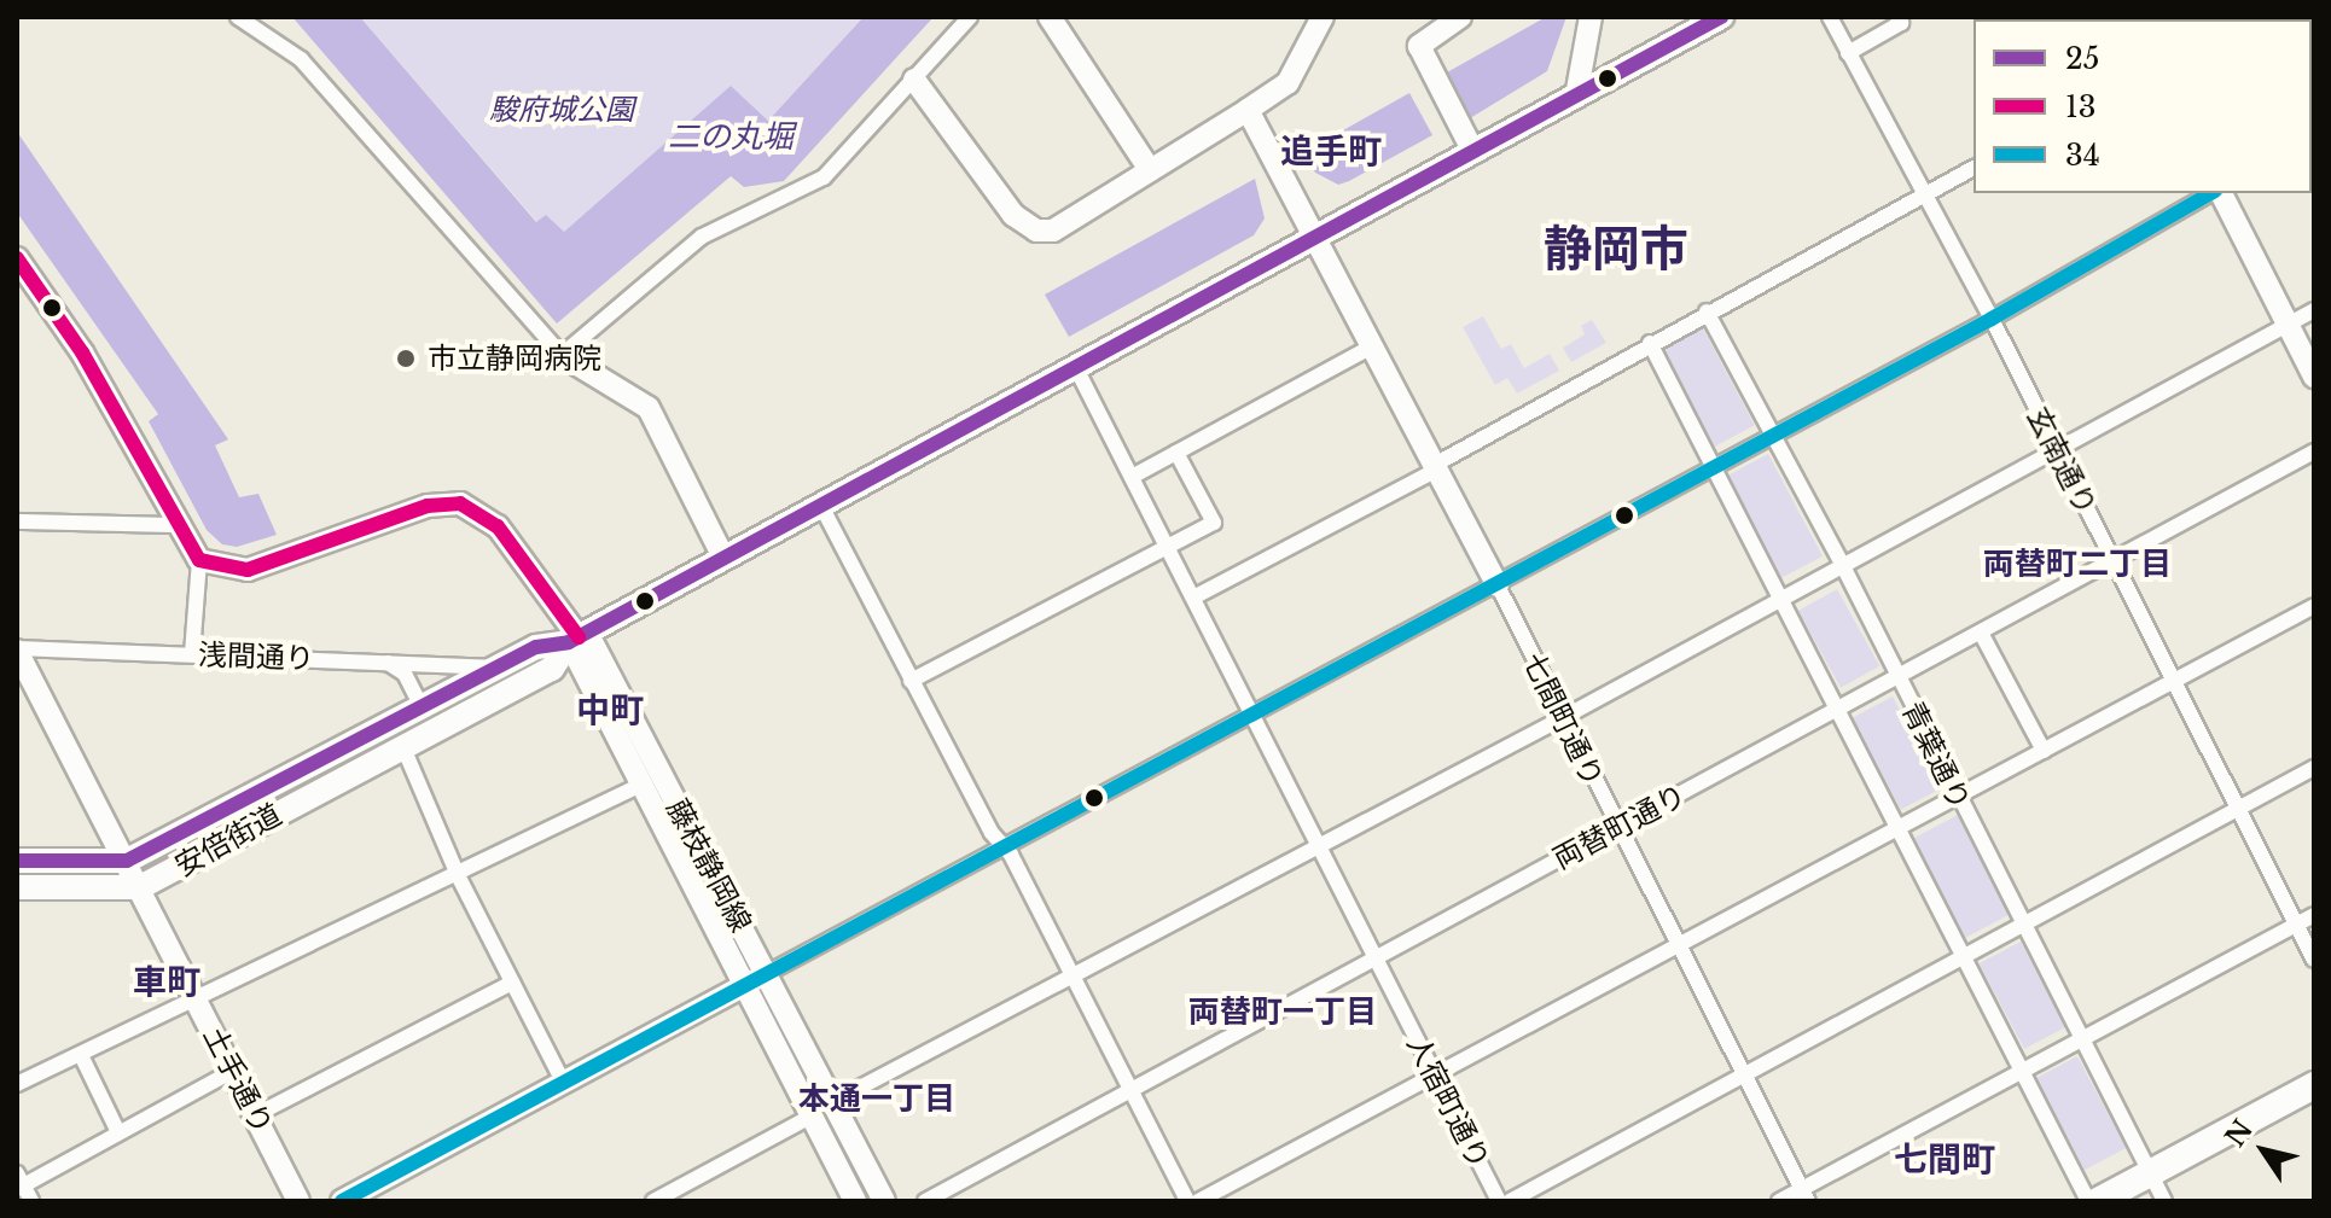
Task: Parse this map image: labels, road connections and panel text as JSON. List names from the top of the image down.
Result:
{
  "streets": {
    "main road": ["安倍街道"],
    "street": [
      "玄南通り",
      "浅間通り",
      "七間町通り",
      "青葉通り",
      "両替町通り",
      "藤枝静岡線",
      "土手通り",
      "人宿町通り"
    ]
  },
  "crossings": [
    ["玄南通り", "両替町通り"],
    ["浅間通り", "安倍街道"],
    ["浅間通り", "土手通り"],
    ["七間町通り", "両替町通り"],
    ["青葉通り", "両替町通り"],
    ["両替町通り", "人宿町通り"],
    ["安倍街道", "藤枝静岡線"],
    ["安倍街道", "土手通り"]
  ],
  "districts": [
    "追手町",
    "静岡市",
    "両替町二丁目",
    "中町",
    "車町",
    "両替町一丁目",
    "本通一丁目",
    "七間町"
  ],
  "water": ["二の丸堀"],
  "parks": ["駿府城公園"],
  "places": ["市立静岡病院"],
  "lines": ["transit line 25", "transit line 34", "transit line 13"],
  "legend": ["25", "13", "34"],
  "north": "top left"
}
